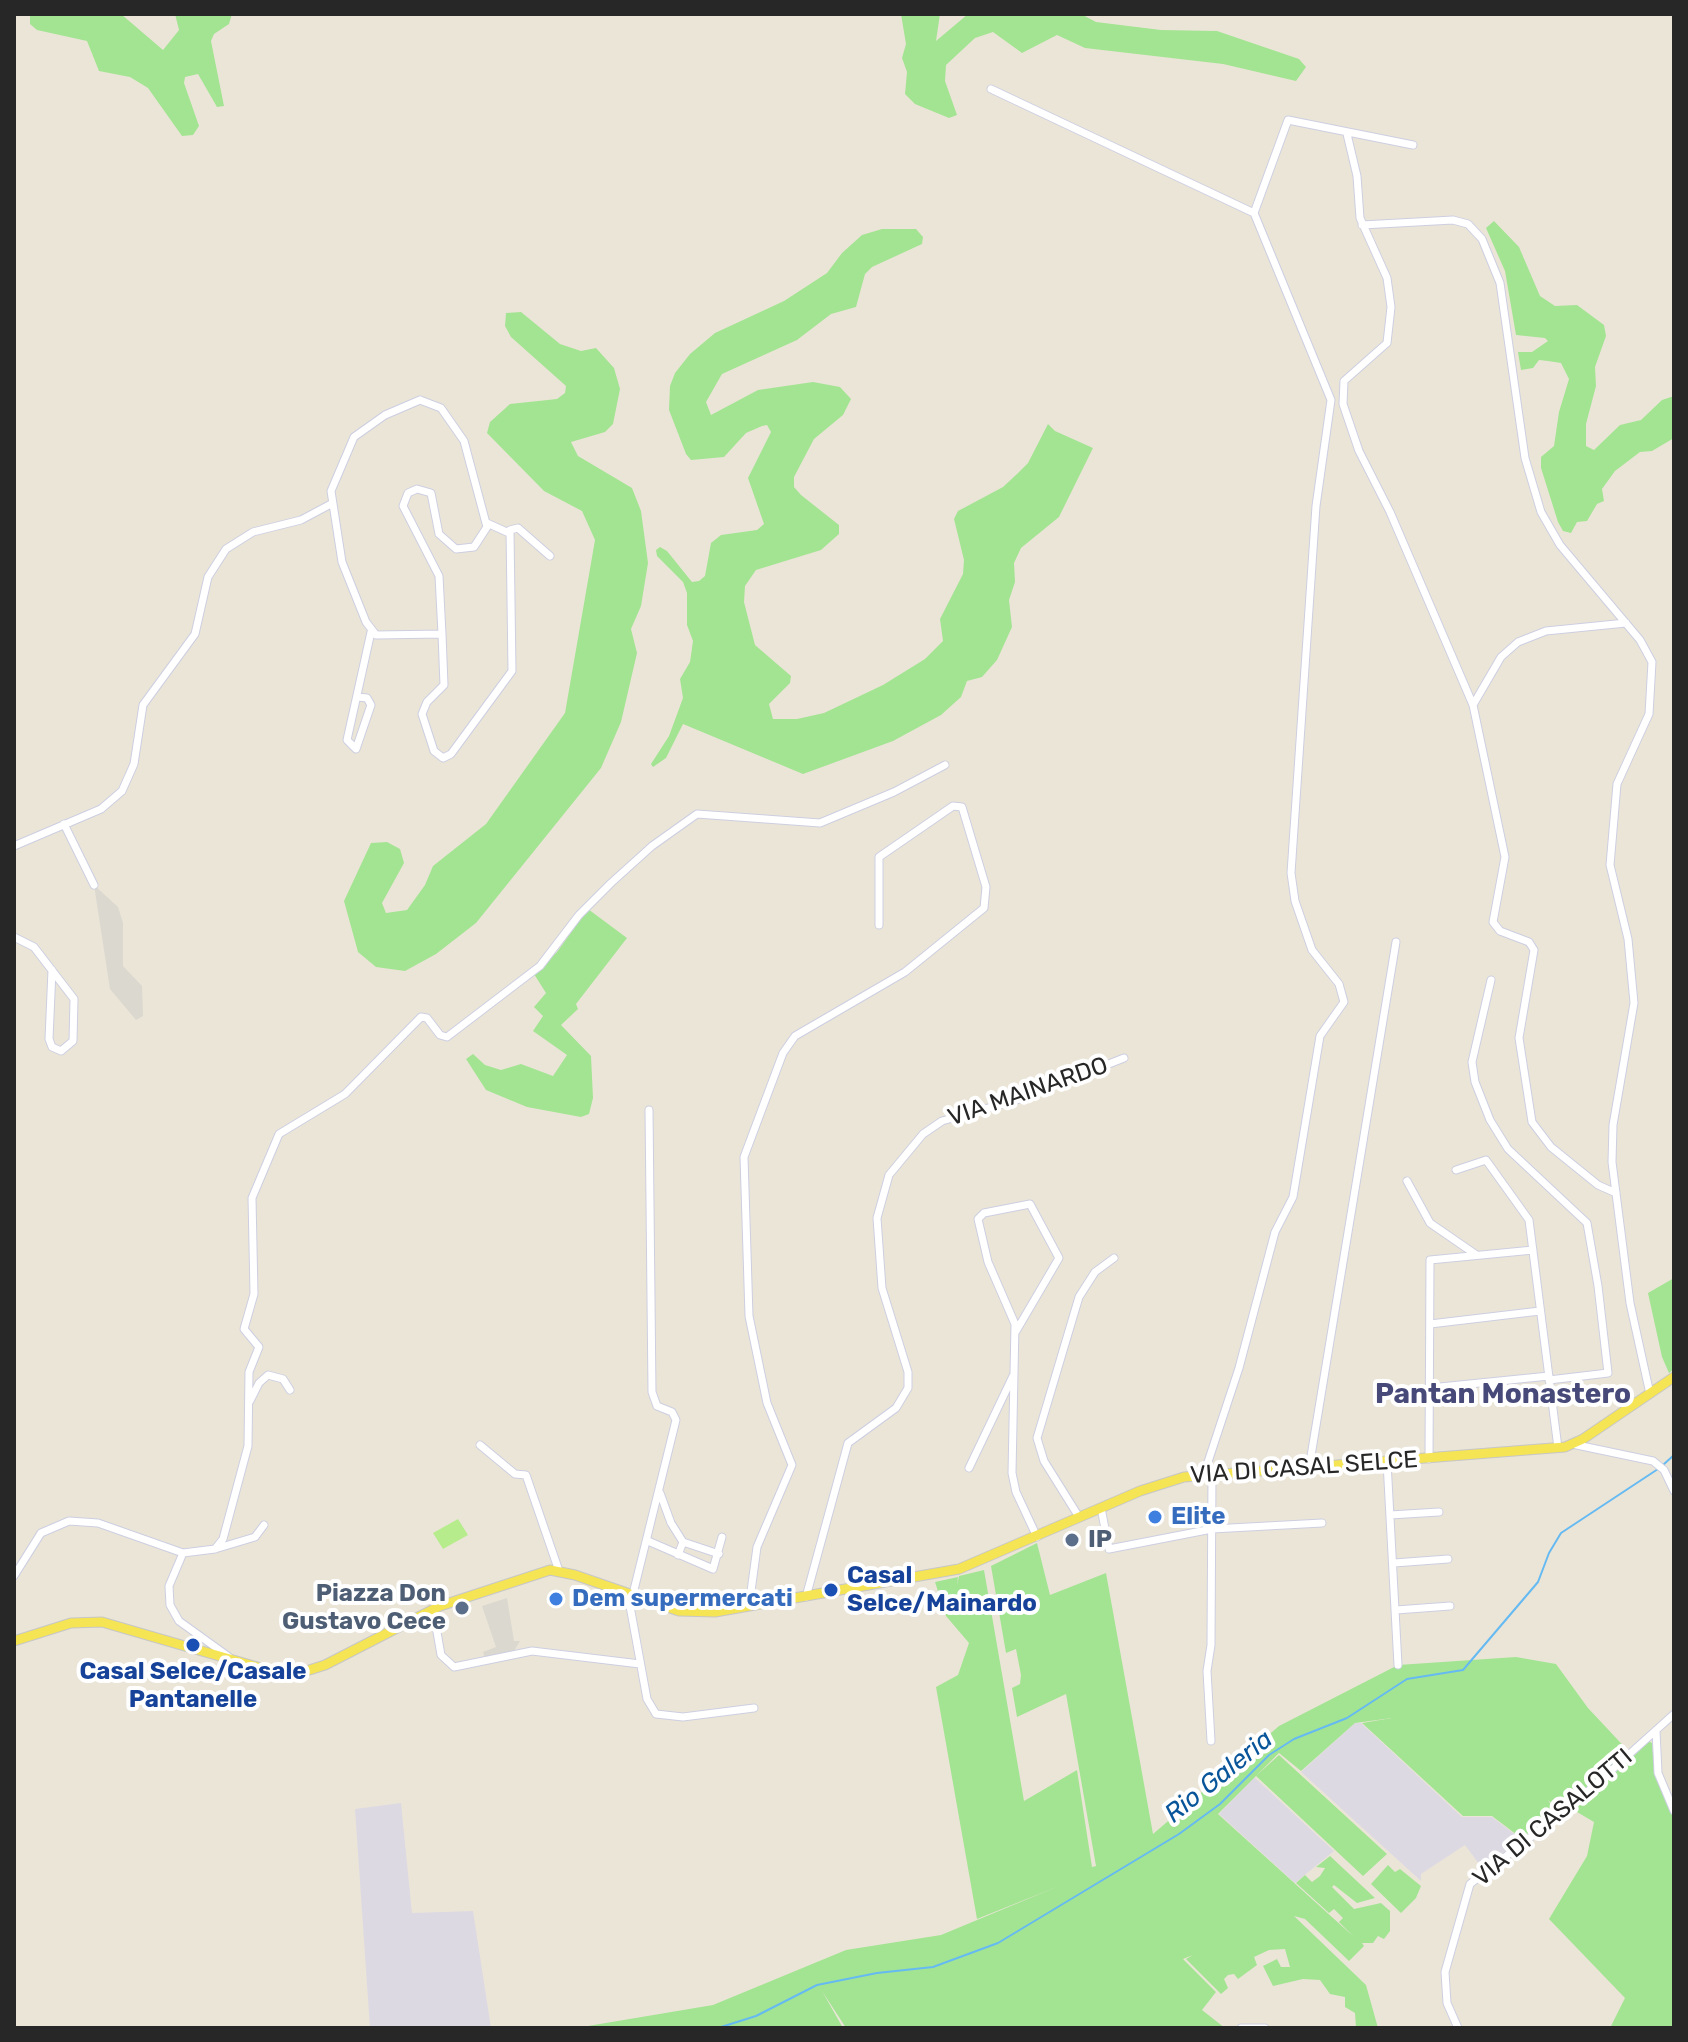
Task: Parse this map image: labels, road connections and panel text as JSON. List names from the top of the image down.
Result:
{
  "streets": {
    "main road": ["VIA DI CASAL SELCE"],
    "street": ["VIA MAINARDO", "VIA DI CASALOTTI"]
  },
  "crossings": [
    ["VIA MAINARDO", "VIA DI CASAL SELCE"]
  ],
  "districts": ["Pantan Monastero"],
  "water": ["Rio Galeria"],
  "places": [
    "Elite",
    "IP",
    "Casal Selce/Mainardo",
    "Dem supermercati",
    "Piazza Don Gustavo Cece",
    "Casal Selce/Casale Pantanelle"
  ]
}
